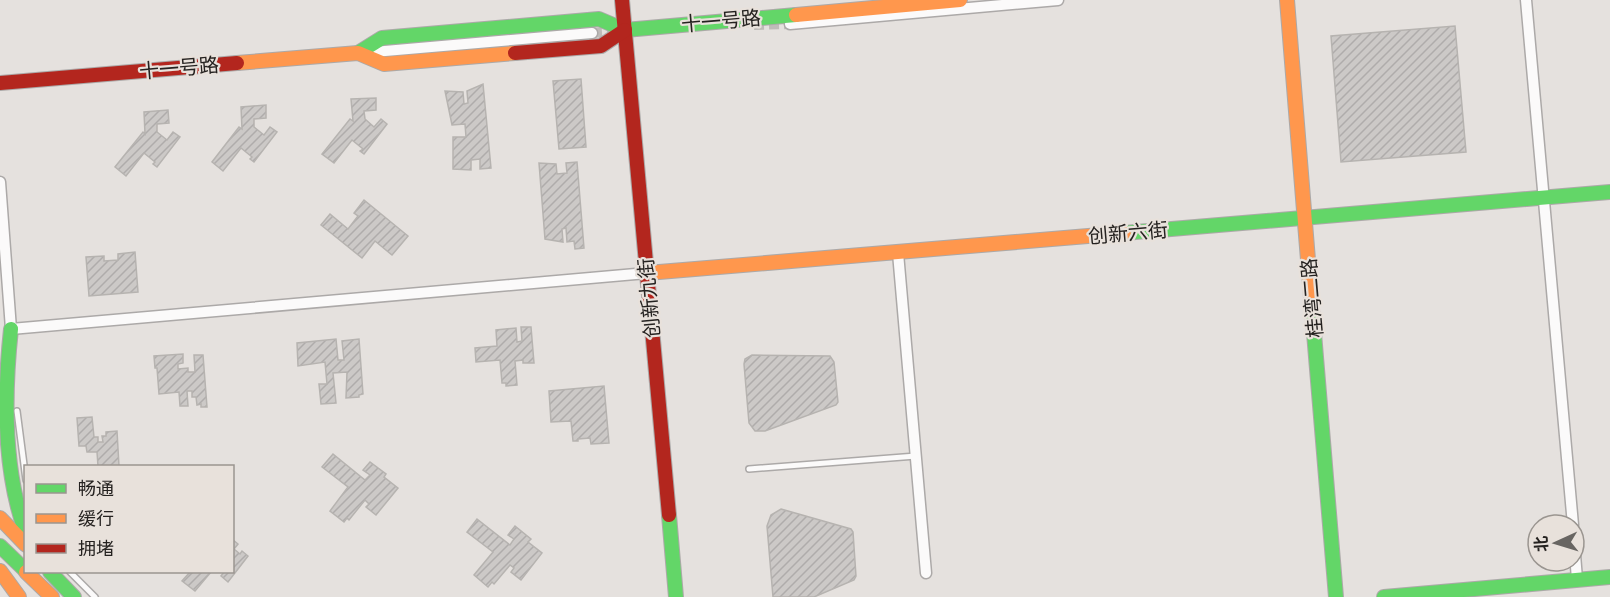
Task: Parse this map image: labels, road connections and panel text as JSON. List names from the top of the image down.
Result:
{
  "streets": {
    "main road": [
      "十一号路",
      "创新六街",
      "创新九街",
      "桂湾二路"
    ]
  },
  "crossings": [
    ["十一号路", "创新九街"],
    ["创新六街", "创新九街"],
    ["创新六街", "桂湾二路"]
  ],
  "legend": ["畅通", "缓行", "拥堵"],
  "north": "left"
}
